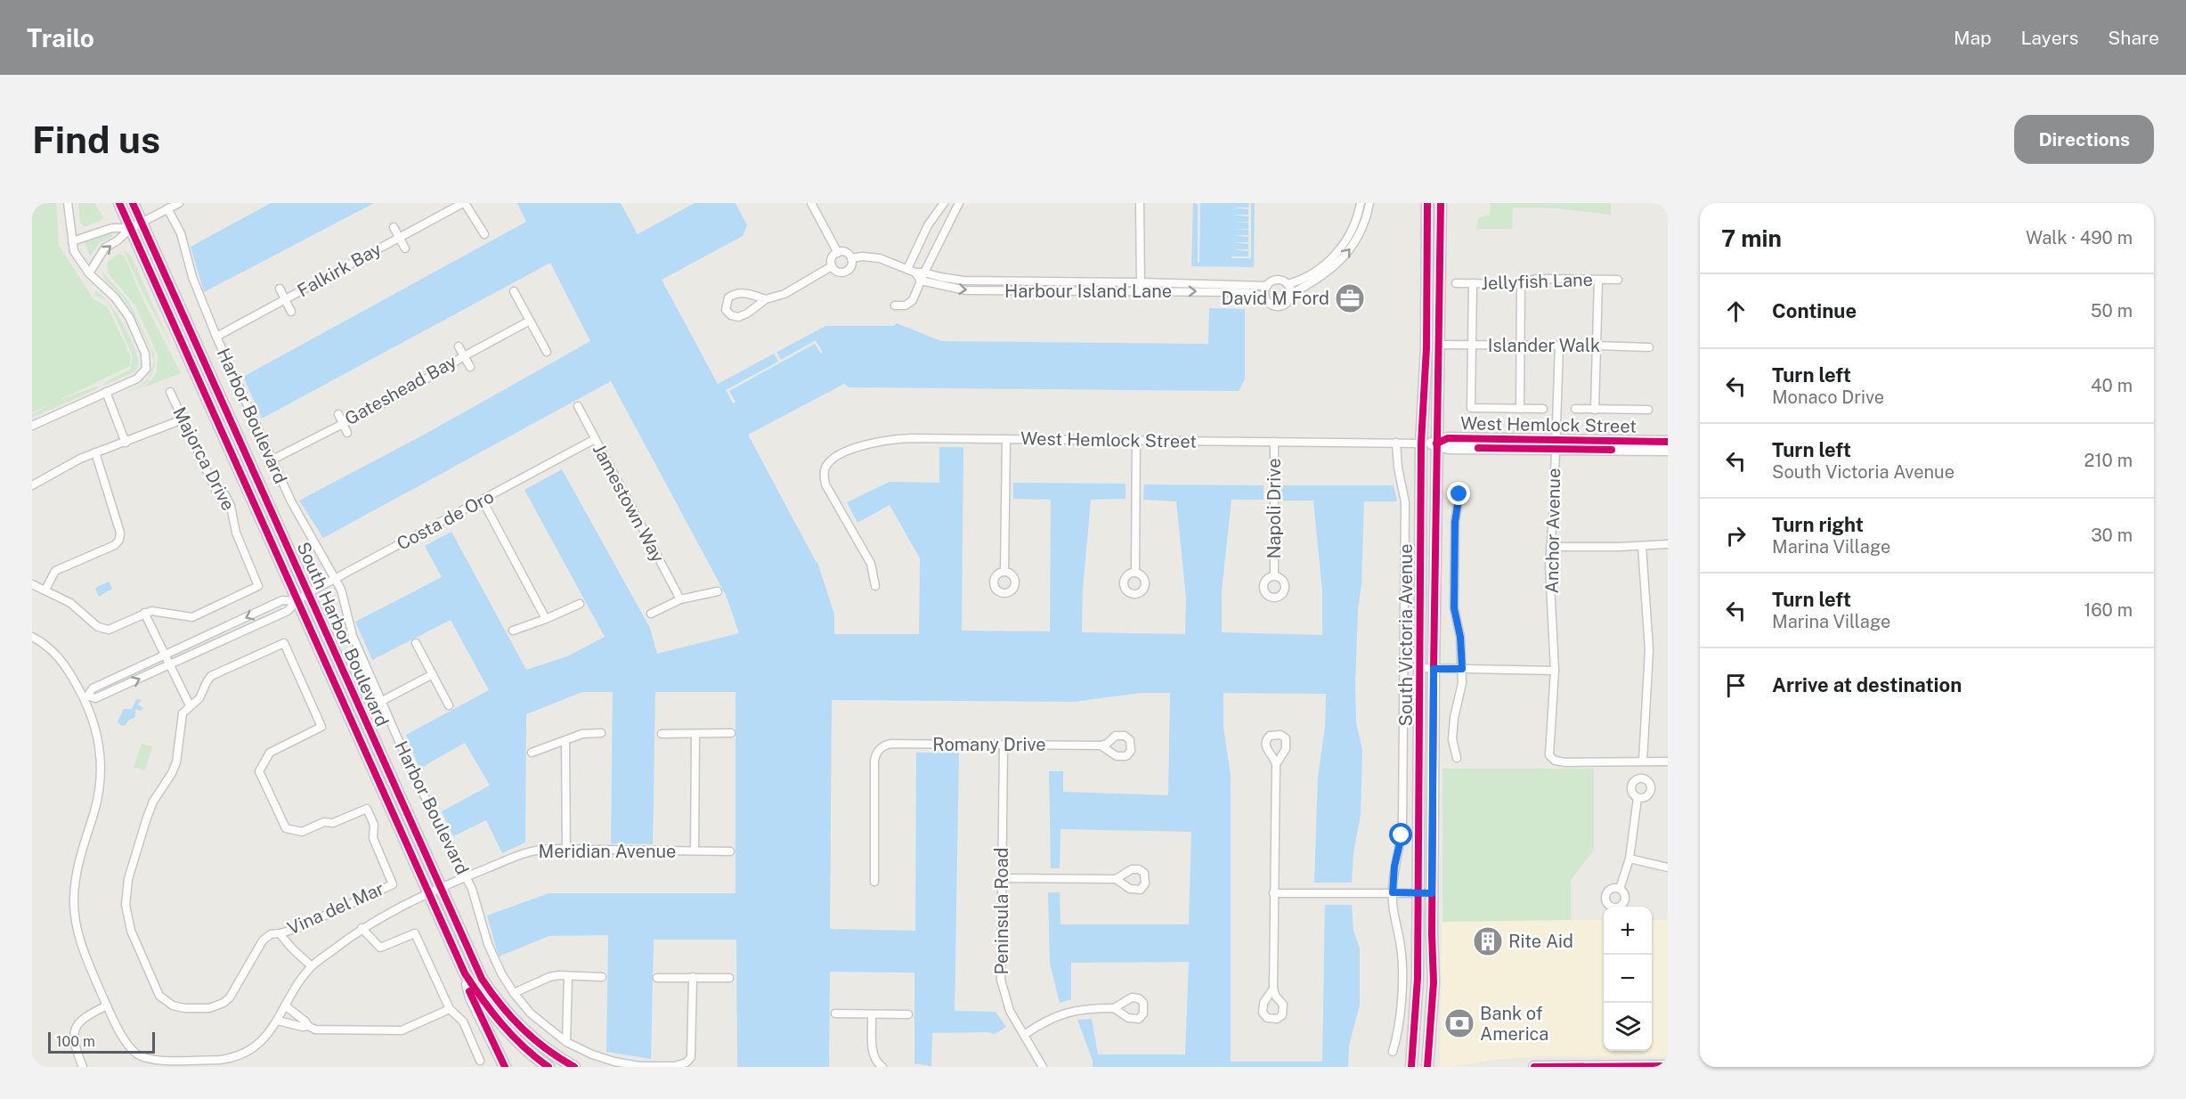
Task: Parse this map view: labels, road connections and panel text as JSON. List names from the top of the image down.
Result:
{
  "streets": {
    "main road": ["West Hemlock Street", "South Harbor Boulevard", "South Victoria Avenue"],
    "street": [
      "Falkirk Bay",
      "Jellyfish Lane",
      "Harbour Island Lane",
      "Islander Walk",
      "Gateshead Bay",
      "Harbor Boulevard",
      "Majorca Drive",
      "Jamestown Way",
      "Napoli Drive",
      "Costa de Oro",
      "Anchor Avenue",
      "Romany Drive",
      "Meridian Avenue",
      "Vina del Mar",
      "Peninsula Road"
    ]
  },
  "crossings": [
    ["Falkirk Bay", "Harbor Boulevard"],
    ["Islander Walk", "Anchor Avenue"],
    ["Islander Walk", "South Victoria Avenue"],
    ["Gateshead Bay", "Harbor Boulevard"],
    ["Harbor Boulevard", "Costa de Oro"],
    ["Harbor Boulevard", "Meridian Avenue"],
    ["West Hemlock Street", "Napoli Drive"],
    ["West Hemlock Street", "Anchor Avenue"],
    ["West Hemlock Street", "South Victoria Avenue"],
    ["Jamestown Way", "Costa de Oro"],
    ["Costa de Oro", "South Harbor Boulevard"],
    ["Costa de Oro", "Meridian Avenue"],
    ["South Harbor Boulevard", "Meridian Avenue"],
    ["Romany Drive", "Peninsula Road"],
    ["Meridian Avenue", "Vina del Mar"]
  ],
  "places": {
    "office": ["David M Ford"],
    "building": ["Rite Aid"],
    "bank": ["Bank of America"]
  },
  "scale_bar": "100 m",
  "page": {
    "header": "Trailo",
    "nav": ["Map", "Layers", "Share"],
    "buttons": "Directions",
    "title": "Find us",
    "heading": ["7 min", "Walk · 490 m"],
    "list": [
      ["Continue", "50 m"],
      ["Turn left", "Monaco Drive", "40 m"],
      ["Turn left", "South Victoria Avenue", "210 m"],
      ["Turn right", "Marina Village", "30 m"],
      ["Turn left", "Marina Village", "160 m"],
      "Arrive at destination"
    ],
    "map_buttons": ["+", "−"],
    "scale": "100 m"
  }
}
